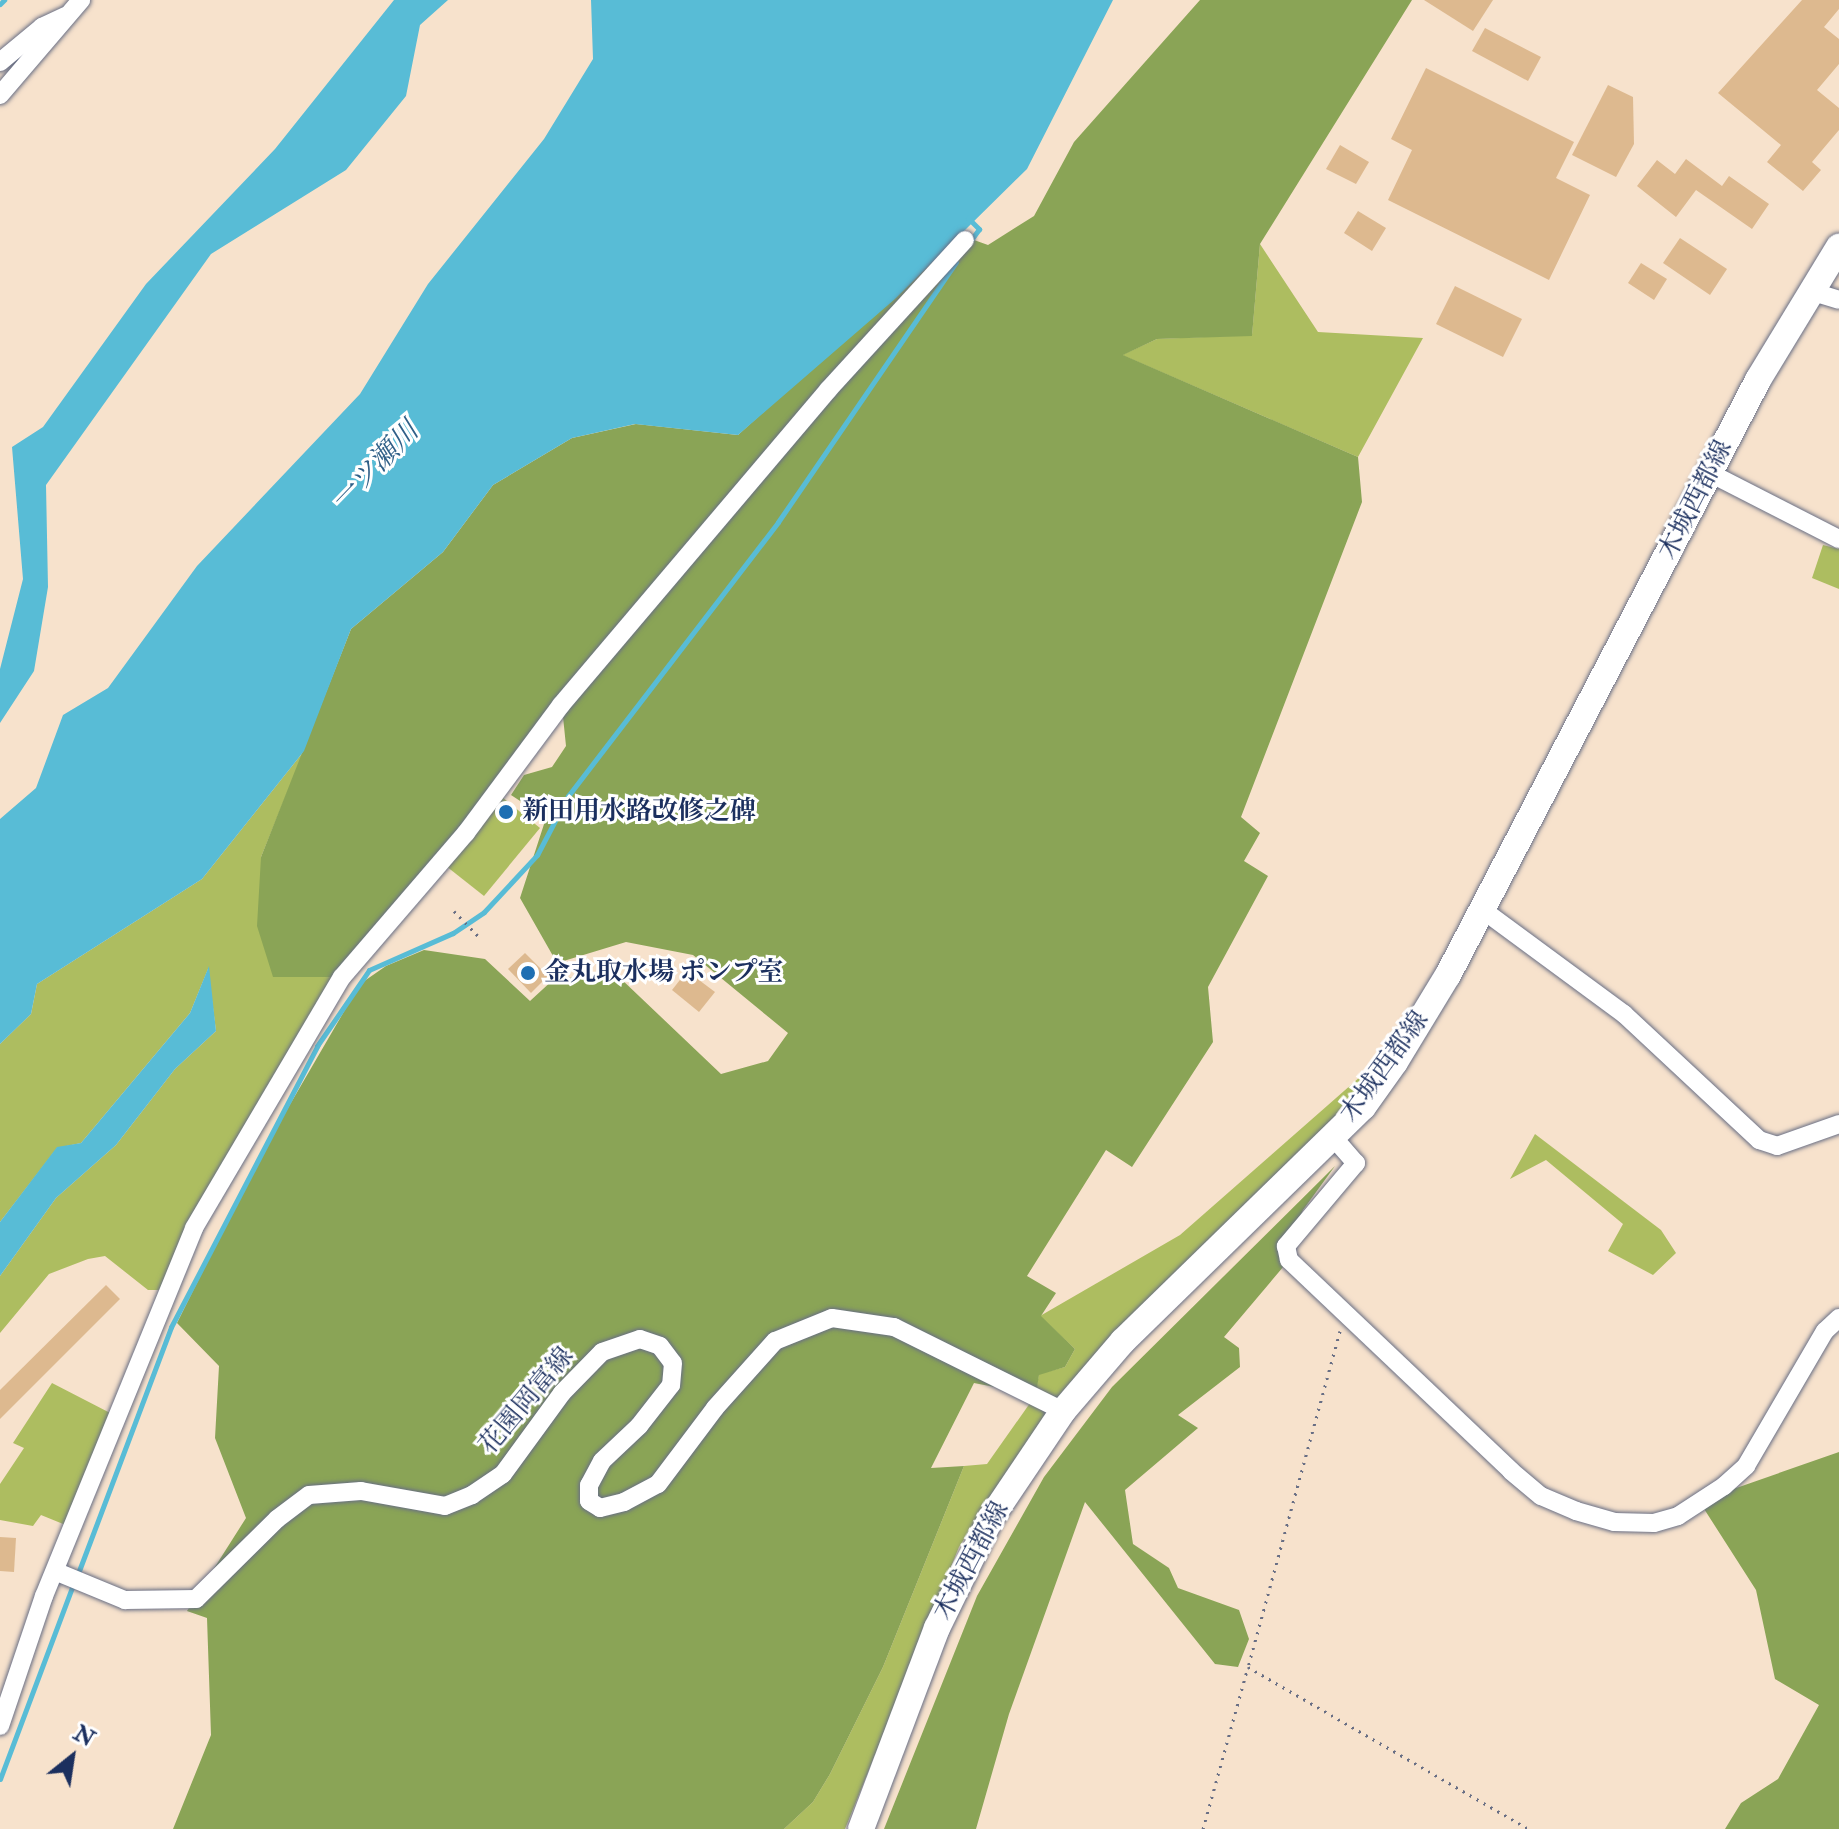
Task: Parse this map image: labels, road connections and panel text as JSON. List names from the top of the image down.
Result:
{
  "streets": {
    "main road": ["木城西都線"],
    "street": ["花園岡富線"]
  },
  "crossings": [
    ["木城西都線", "花園岡富線"]
  ],
  "water": ["一ツ瀬川"],
  "places": ["新田用水路改修之碑", "金丸取水場 ポンプ室"],
  "north": "top right"
}
